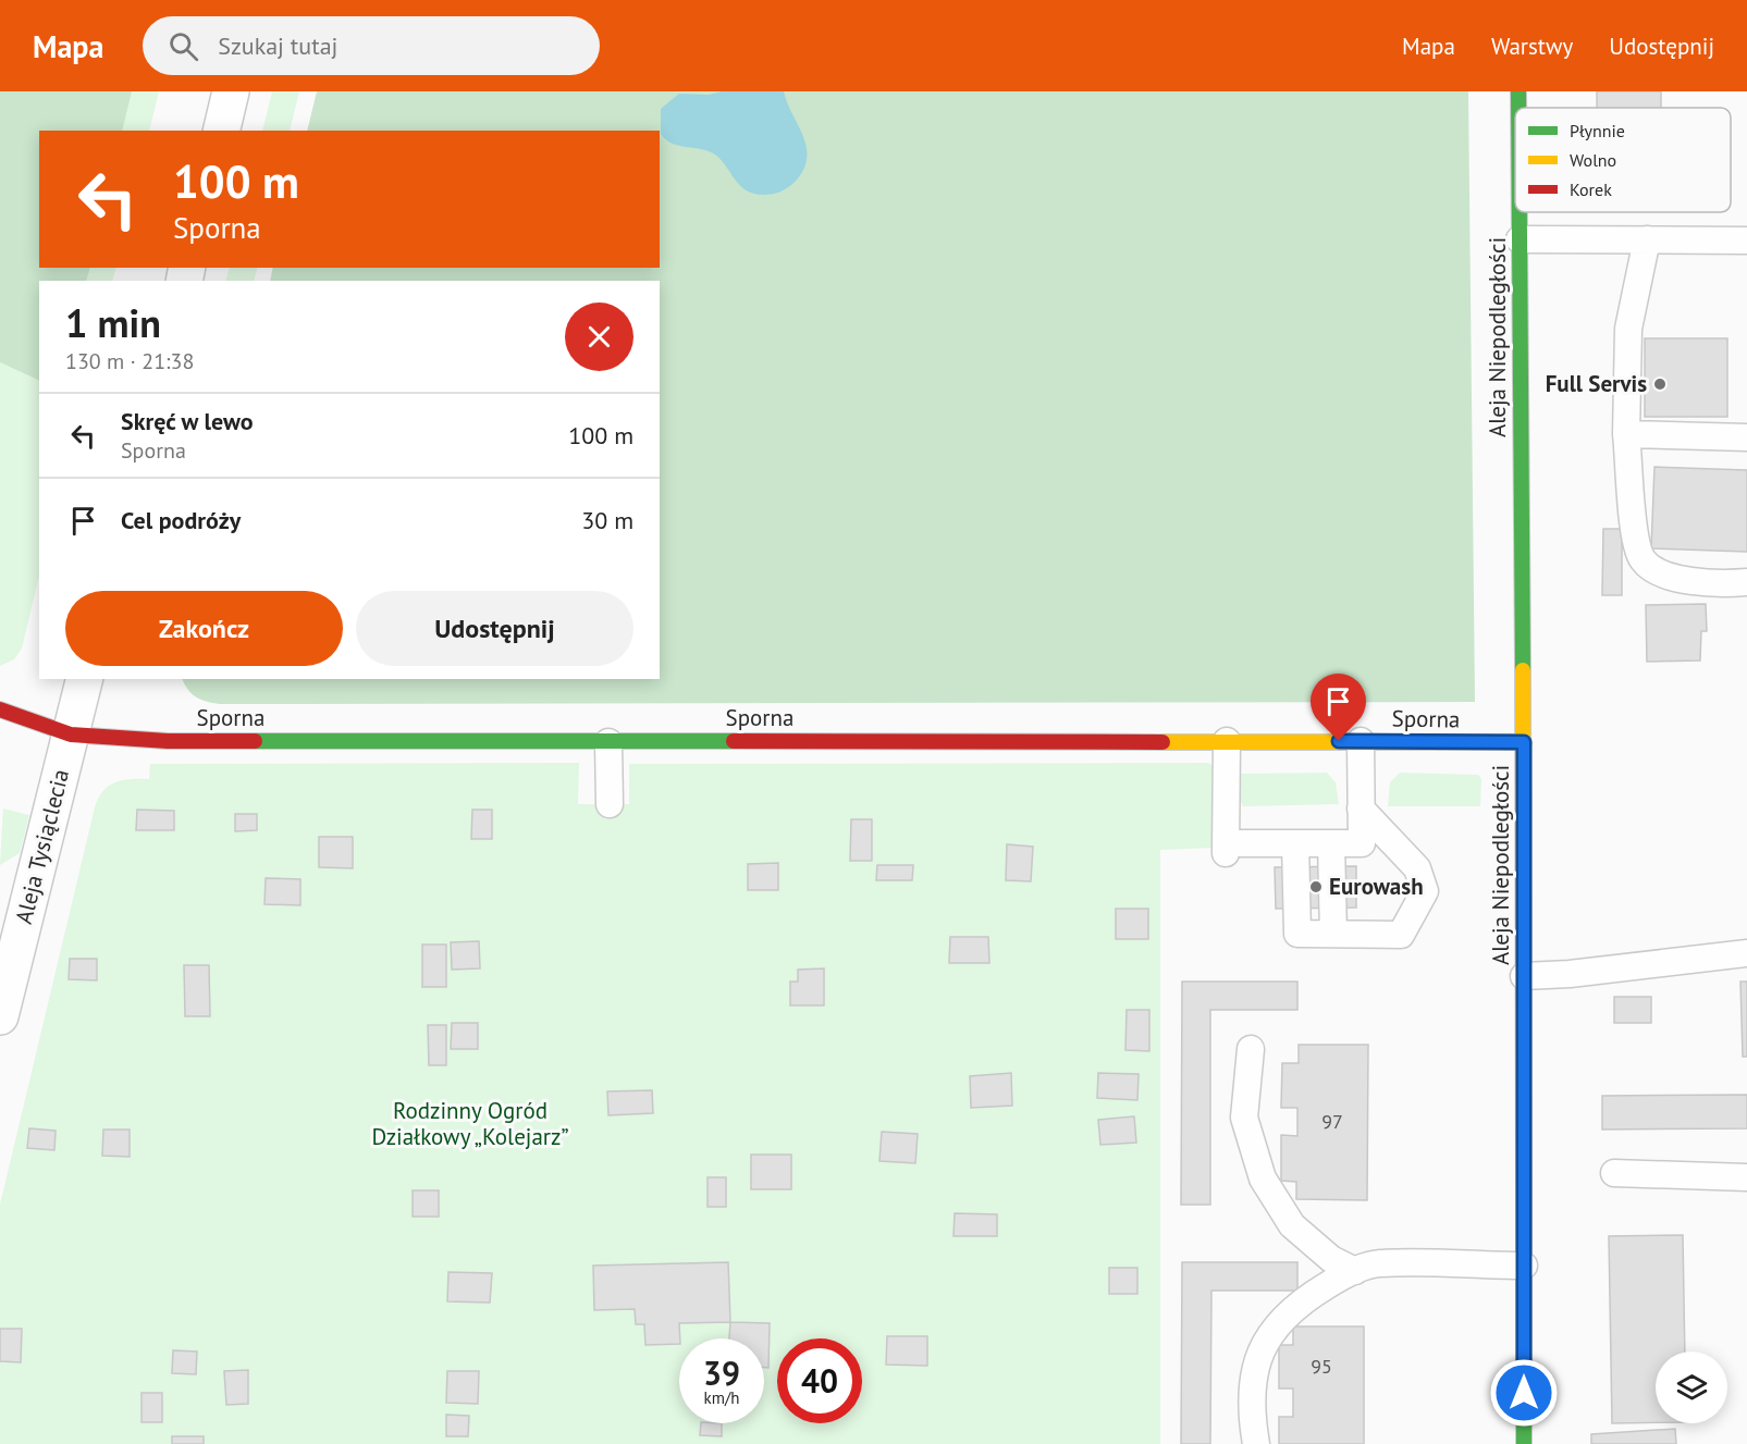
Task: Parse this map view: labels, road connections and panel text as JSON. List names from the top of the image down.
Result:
{
  "streets": {
    "street": ["Aleja Niepodległości", "Sporna", "Aleja Tysiąclecia"]
  },
  "crossings": [
    ["Aleja Niepodległości", "Sporna"],
    ["Sporna", "Aleja Tysiąclecia"]
  ],
  "parks": ["Rodzinny Ogród Działkowy „Kolejarz”"],
  "places": ["Full Servis", "Eurowash"],
  "house_numbers": ["97", "95"],
  "legend": ["Płynnie", "Wolno", "Korek"],
  "page": {
    "header": "Mapa",
    "search": "Szukaj tutaj",
    "nav": ["Mapa", "Warstwy", "Udostępnij"],
    "turn": ["100 m", "Sporna"],
    "heading": ["1 min", "130 m · 21:38"],
    "list": [
      {
        "name": "Skręć w lewo",
        "note": "Sporna",
        "value": "100 m"
      },
      {
        "name": "Cel podróży",
        "value": "30 m"
      }
    ],
    "buttons": ["Zakończ", "Udostępnij"],
    "speed": "39 km/h",
    "limit": "40"
  }
}
